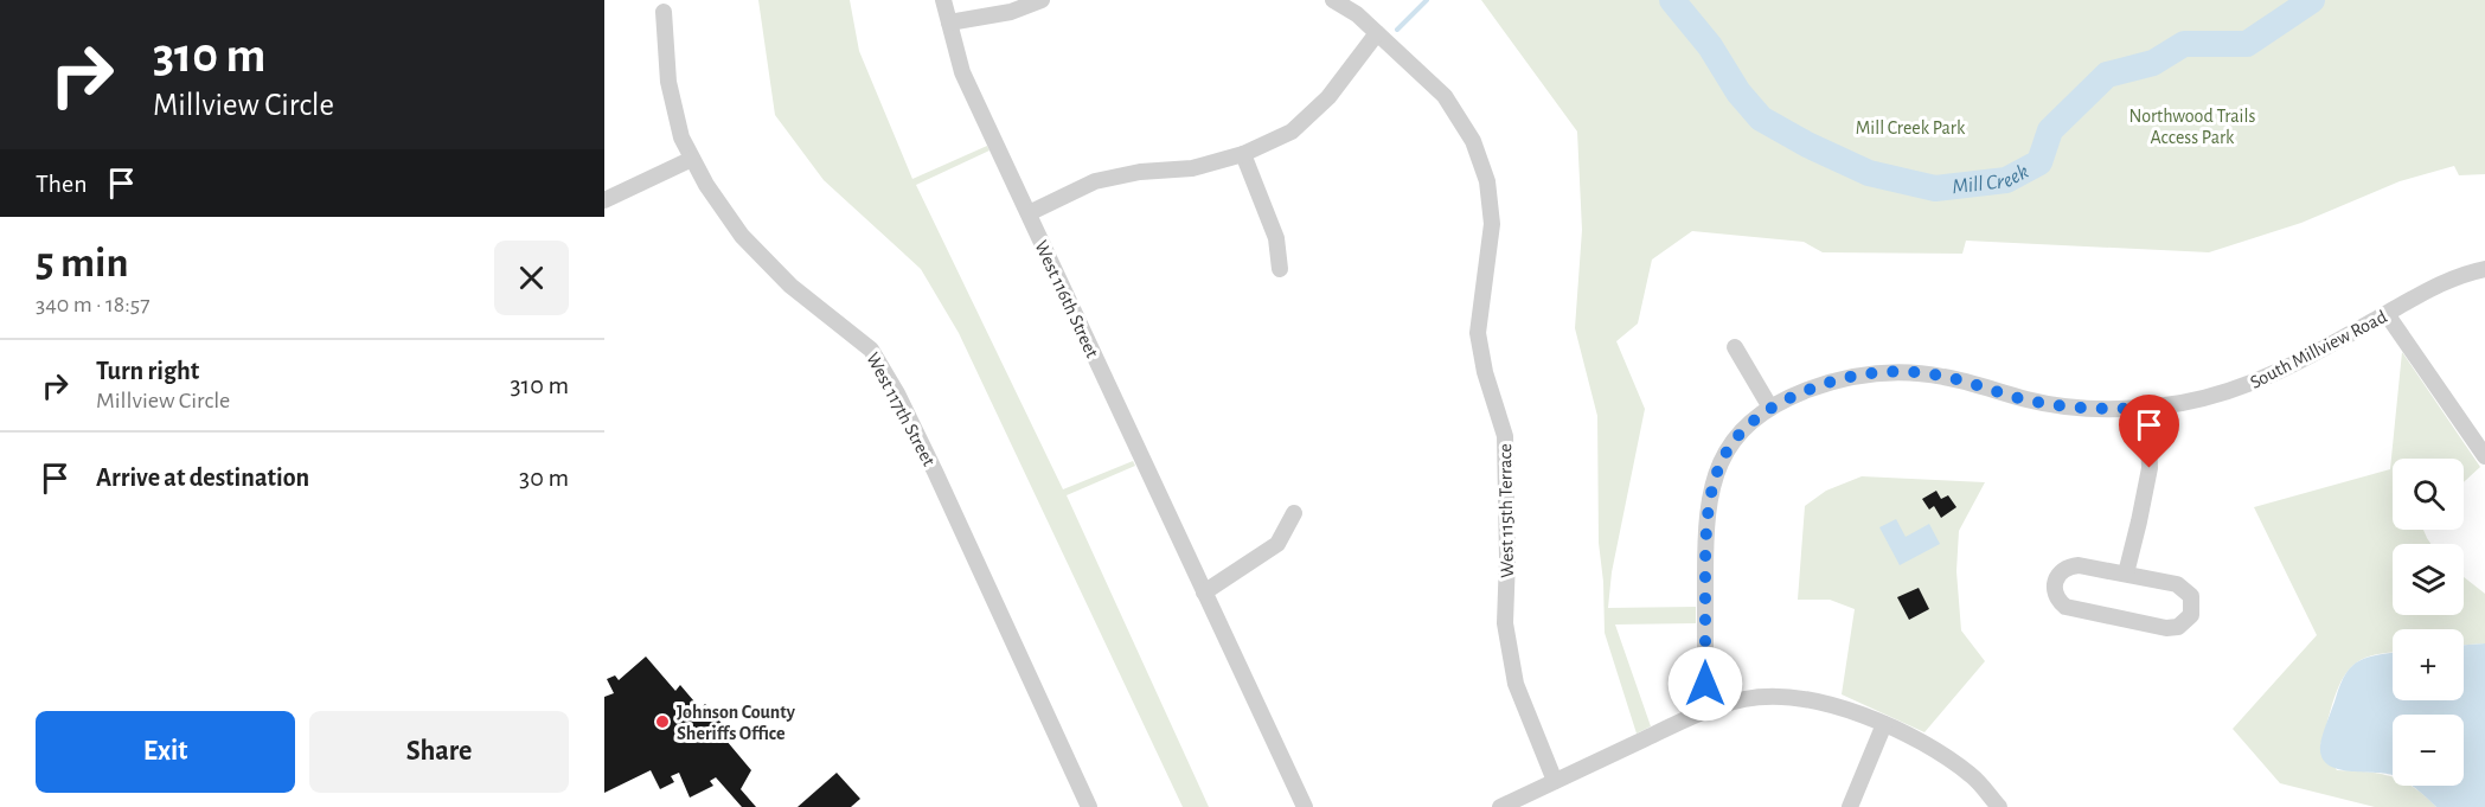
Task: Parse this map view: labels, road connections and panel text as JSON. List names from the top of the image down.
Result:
{
  "streets": {
    "street": [
      "West 116th Street",
      "South Millview Road",
      "West 117th Street",
      "West 115th Terrace"
    ]
  },
  "water": ["Mill Creek"],
  "parks": ["Northwood Trails Access Park", "Mill Creek Park"],
  "places": ["Johnson County Sheriffs Office"],
  "page": {
    "turn": ["310 m", "Millview Circle"],
    "then": "Then",
    "heading": ["5 min", "340 m · 18:57"],
    "list": [
      {
        "name": "Turn right",
        "note": "Millview Circle",
        "value": "310 m"
      },
      {
        "name": "Arrive at destination",
        "value": "30 m"
      }
    ],
    "map_buttons": ["+", "−"],
    "buttons": ["Exit", "Share"]
  }
}
